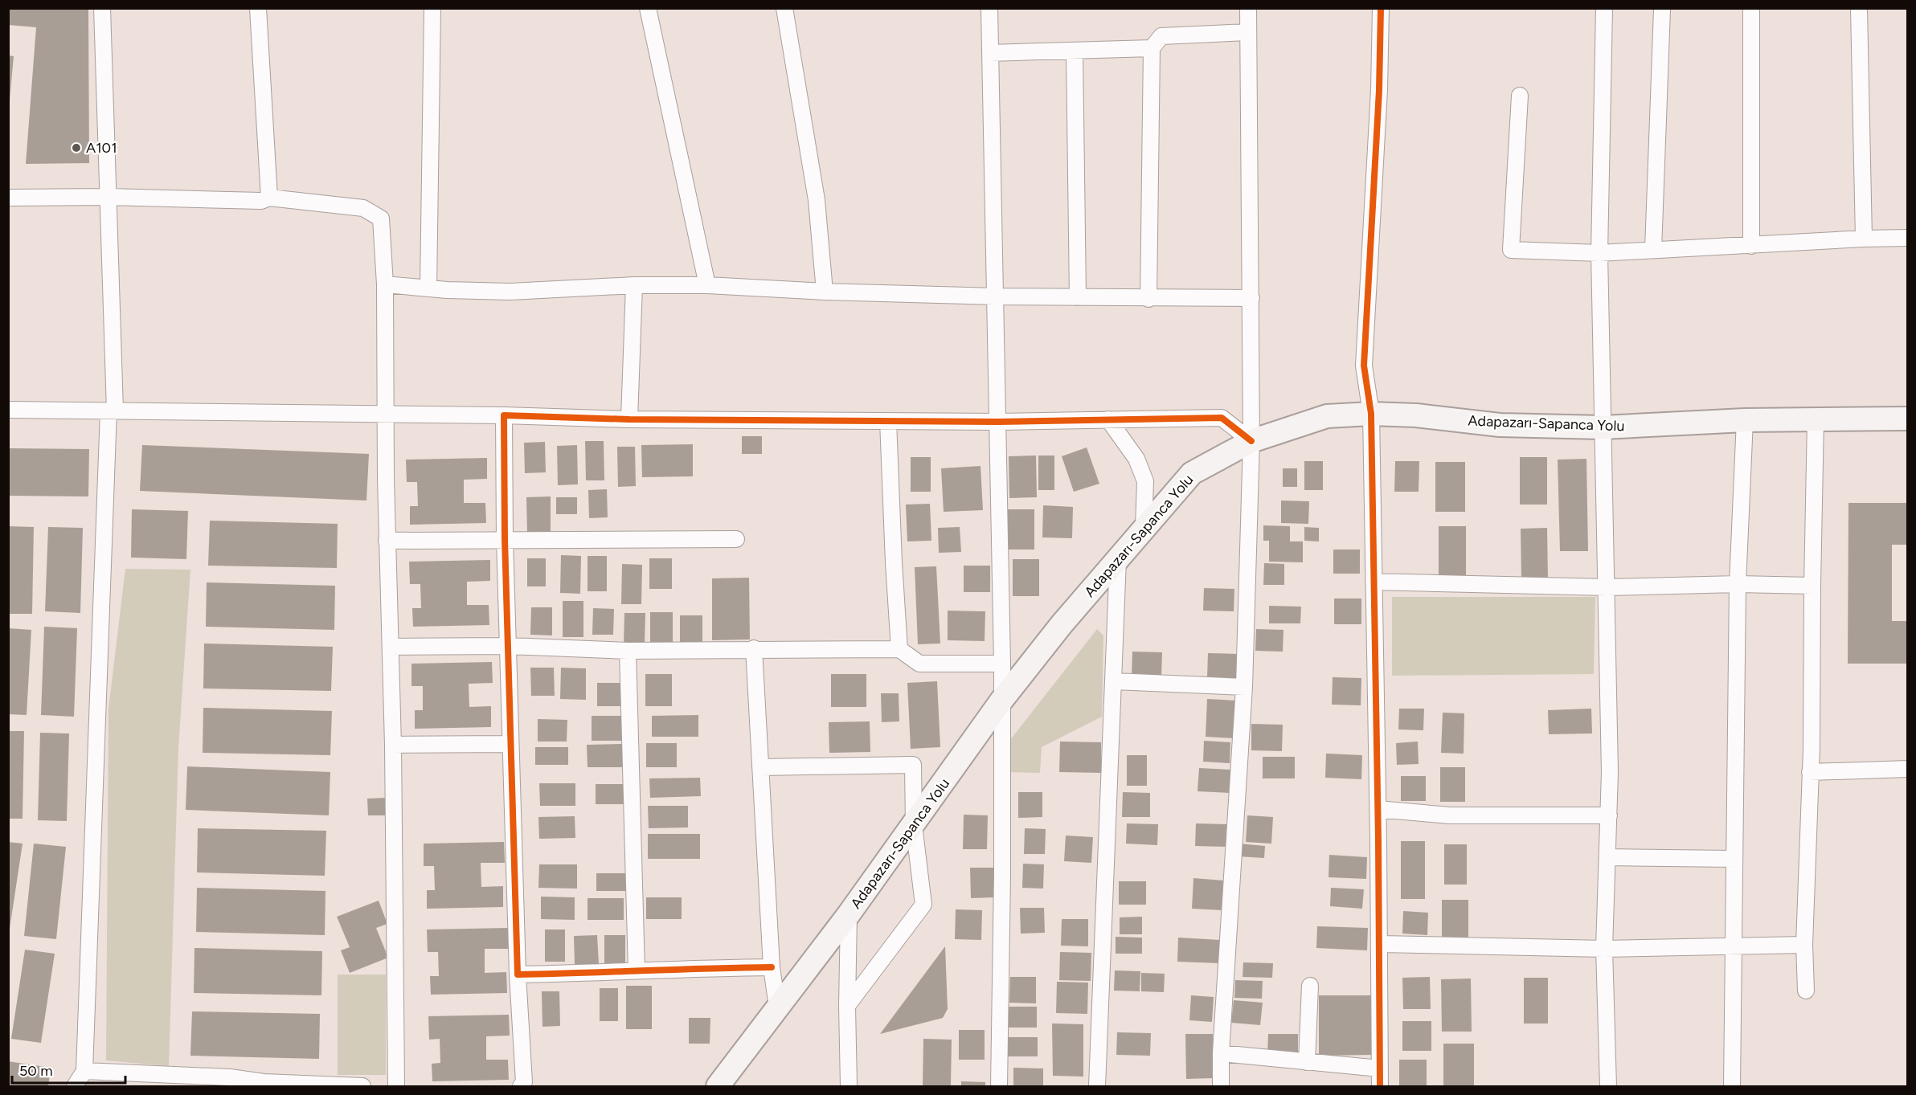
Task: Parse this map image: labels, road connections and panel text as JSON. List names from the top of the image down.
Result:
{
  "streets": {
    "main road": ["Adapazarı-Sapanca Yolu"]
  },
  "places": ["A101"],
  "scale_bar": "50 m"
}
